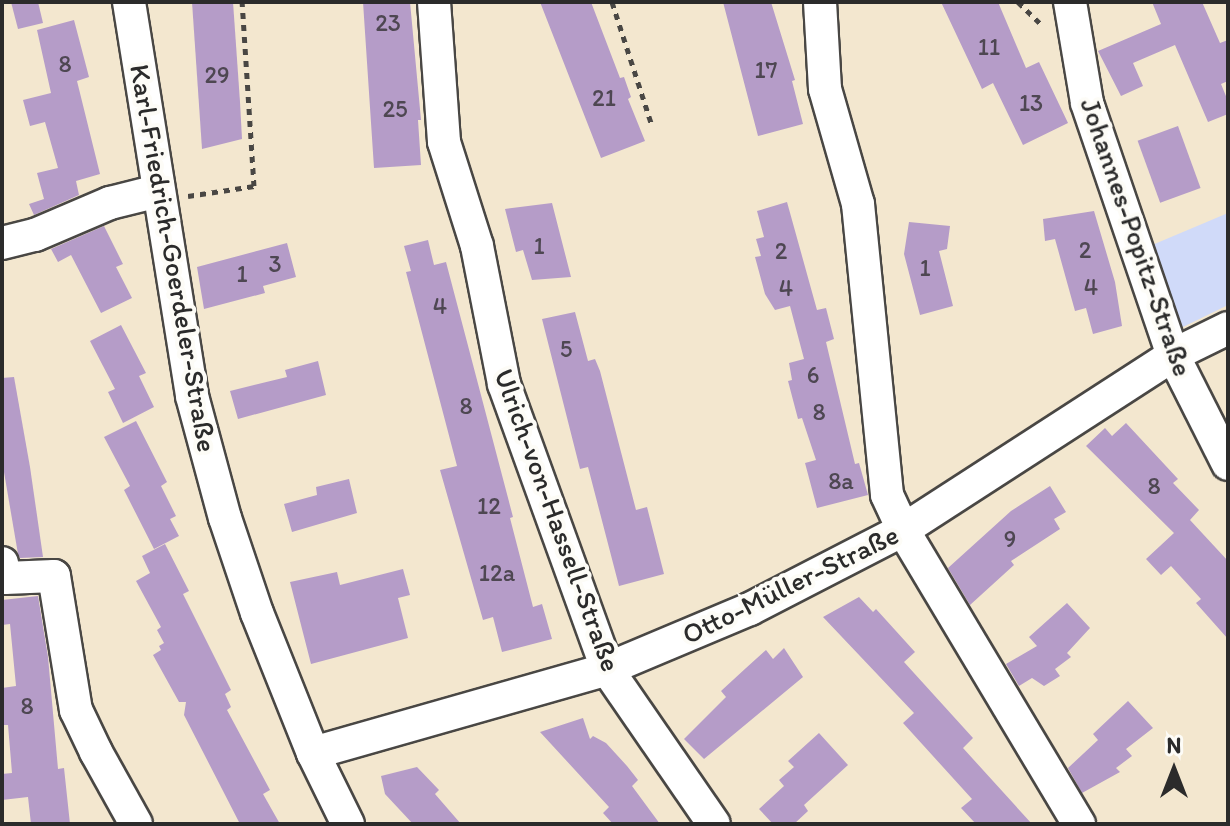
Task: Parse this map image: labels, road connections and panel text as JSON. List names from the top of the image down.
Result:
{
  "streets": {
    "street": [
      "Johannes-Popitz-Straße",
      "Karl-Friedrich-Goerdeler-Straße",
      "Ulrich-von-Hassell-Straße",
      "Otto-Müller-Straße"
    ]
  },
  "crossings": [
    ["Johannes-Popitz-Straße", "Otto-Müller-Straße"],
    ["Karl-Friedrich-Goerdeler-Straße", "Otto-Müller-Straße"],
    ["Ulrich-von-Hassell-Straße", "Otto-Müller-Straße"]
  ],
  "house_numbers": [
    "23",
    "11",
    "8",
    "17",
    "29",
    "21",
    "13",
    "25",
    "1",
    "2",
    "2",
    "3",
    "1",
    "1",
    "4",
    "4",
    "4",
    "5",
    "6",
    "8",
    "8",
    "8a",
    "8",
    "12",
    "9",
    "12a",
    "8"
  ],
  "north": "top"
}
